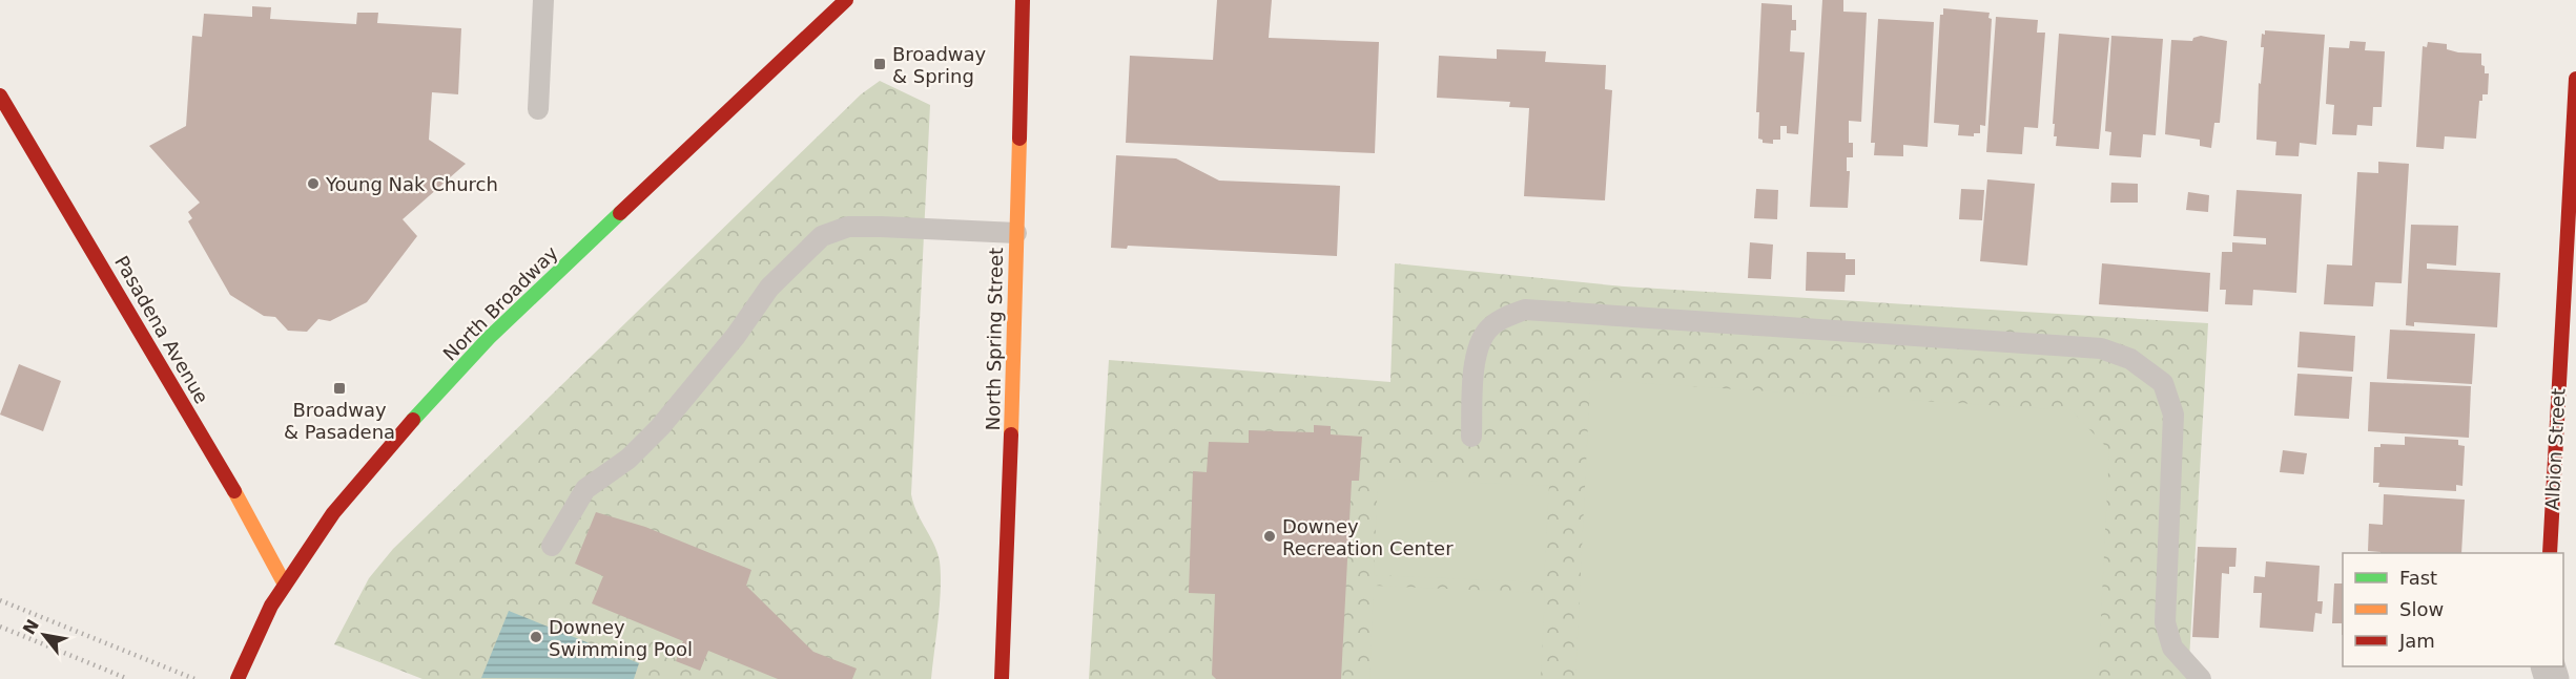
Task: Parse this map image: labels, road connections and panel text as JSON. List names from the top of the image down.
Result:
{
  "streets": {
    "main road": [
      "North Broadway",
      "Pasadena Avenue",
      "North Spring Street",
      "Albion Street"
    ]
  },
  "crossings": [
    ["North Broadway", "Pasadena Avenue"]
  ],
  "places": {
    "transit": ["Broadway & Spring", "Broadway & Pasadena"],
    "other": ["Young Nak Church", "Downey Recreation Center", "Downey Swimming Pool"]
  },
  "legend": ["Fast", "Slow", "Jam"],
  "north": "top left"
}
